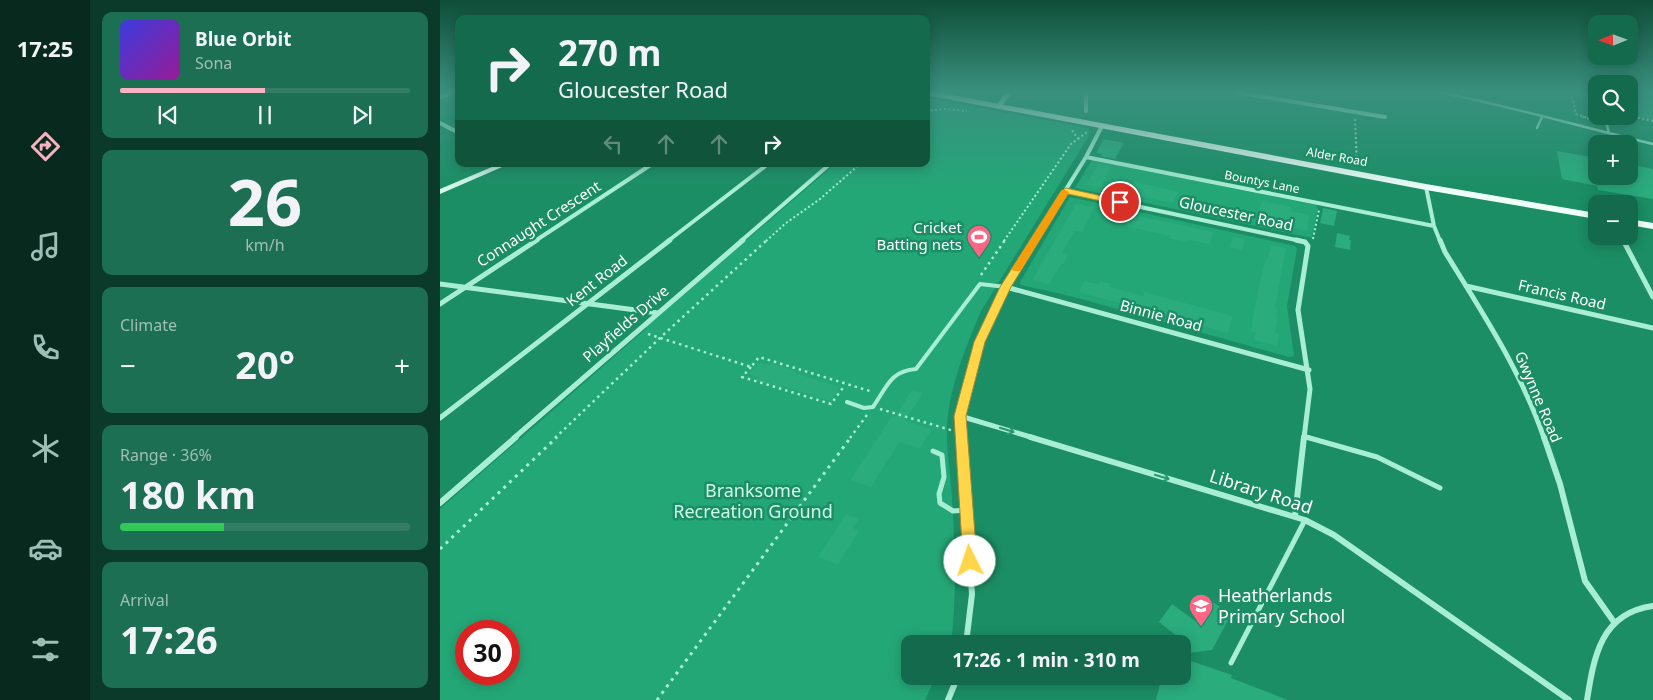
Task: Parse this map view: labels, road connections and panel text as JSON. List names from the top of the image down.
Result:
{
  "streets": {
    "main road": ["Alder Road"],
    "street": [
      "Bountys Lane",
      "Gloucester Road",
      "Connaught Crescent",
      "Kent Road",
      "Francis Road",
      "Binnie Road",
      "Playfields Drive",
      "Gwynne Road",
      "Library Road"
    ]
  },
  "crossings": [
    ["Alder Road", "Gwynne Road"],
    ["Bountys Lane", "Gwynne Road"],
    ["Gloucester Road", "Binnie Road"],
    ["Gloucester Road", "Library Road"],
    ["Francis Road", "Gwynne Road"]
  ],
  "one_way": ["Library Road"],
  "parks": ["Branksome Recreation Ground"],
  "places": {
    "sports": ["Cricket Batting nets"],
    "school or university": ["Heatherlands Primary School"]
  },
  "north": "left",
  "page": {
    "tabs": "17:25",
    "map_buttons": ["+", "−"],
    "turn": ["270 m", "Gloucester Road"],
    "song": ["Blue Orbit", "Sona"],
    "tile": [
      ["26", "km/h"],
      "Climate",
      ["Range · 36%", "180 km"],
      ["Arrival", "17:26"]
    ],
    "heat": ["−", "20°", "+"],
    "limit": "30",
    "trip": "17:26 · 1 min · 310 m"
  }
}
